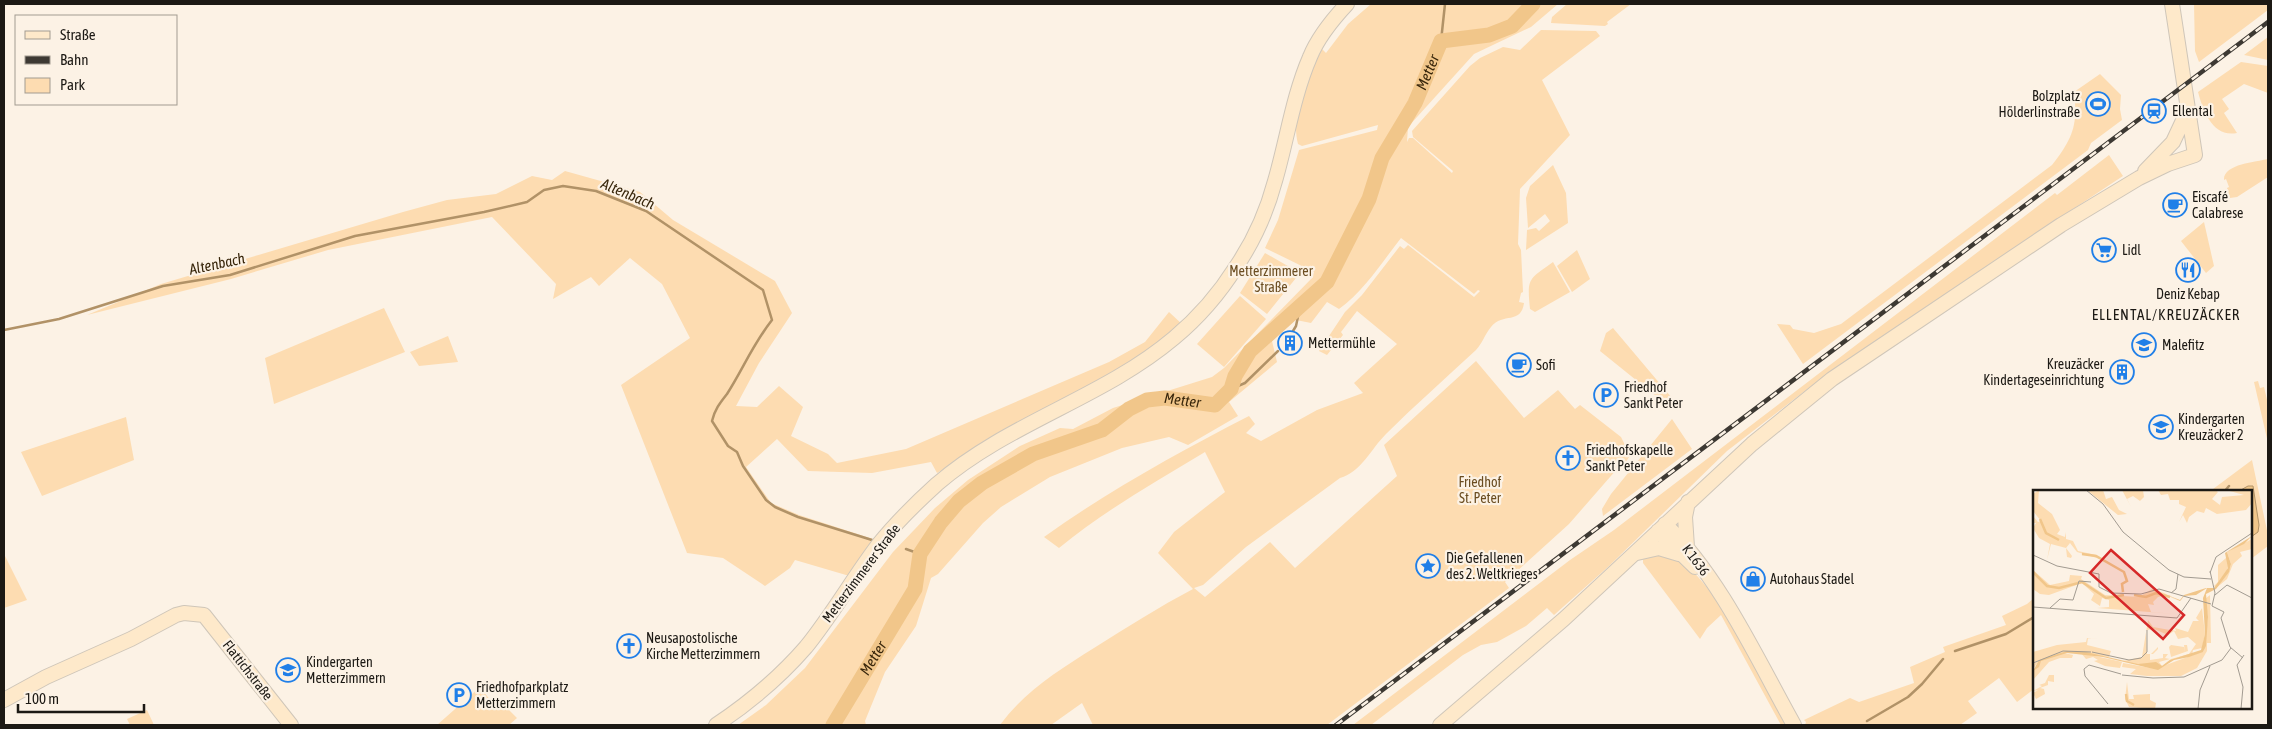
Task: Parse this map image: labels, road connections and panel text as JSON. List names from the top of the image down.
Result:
{
  "streets": {
    "main road": ["K 1636", "Metterzimmerer Straße", "Flattichstraße"]
  },
  "districts": ["ELLENTAL/KREUZÄCKER"],
  "water": ["Metter", "Altenbach"],
  "parks": ["Metterzimmerer Straße", "Friedhof St. Peter"],
  "places": {
    "sports": ["Bolzplatz Hölderlinstraße"],
    "station": ["Ellental"],
    "cafe": ["Eiscafé Calabrese", "Sofi"],
    "supermarket": ["Lidl"],
    "restaurant": ["Deniz Kebap"],
    "building": ["Mettermühle", "Kreuzäcker Kindertageseinrichtung"],
    "school or university": ["Malefitz", "Kindergarten Kreuzäcker 2", "Kindergarten Metterzimmern"],
    "parking": ["Friedhof Sankt Peter", "Friedhofparkplatz Metterzimmern"],
    "church": ["Friedhofskapelle Sankt Peter", "Neusapostolische Kirche Metterzimmern"],
    "place": ["Die Gefallenen des 2. Weltkrieges"],
    "shop": ["Autohaus Stadel"]
  },
  "legend": ["Straße", "Bahn", "Park"],
  "scale_bar": "100 m"
}
